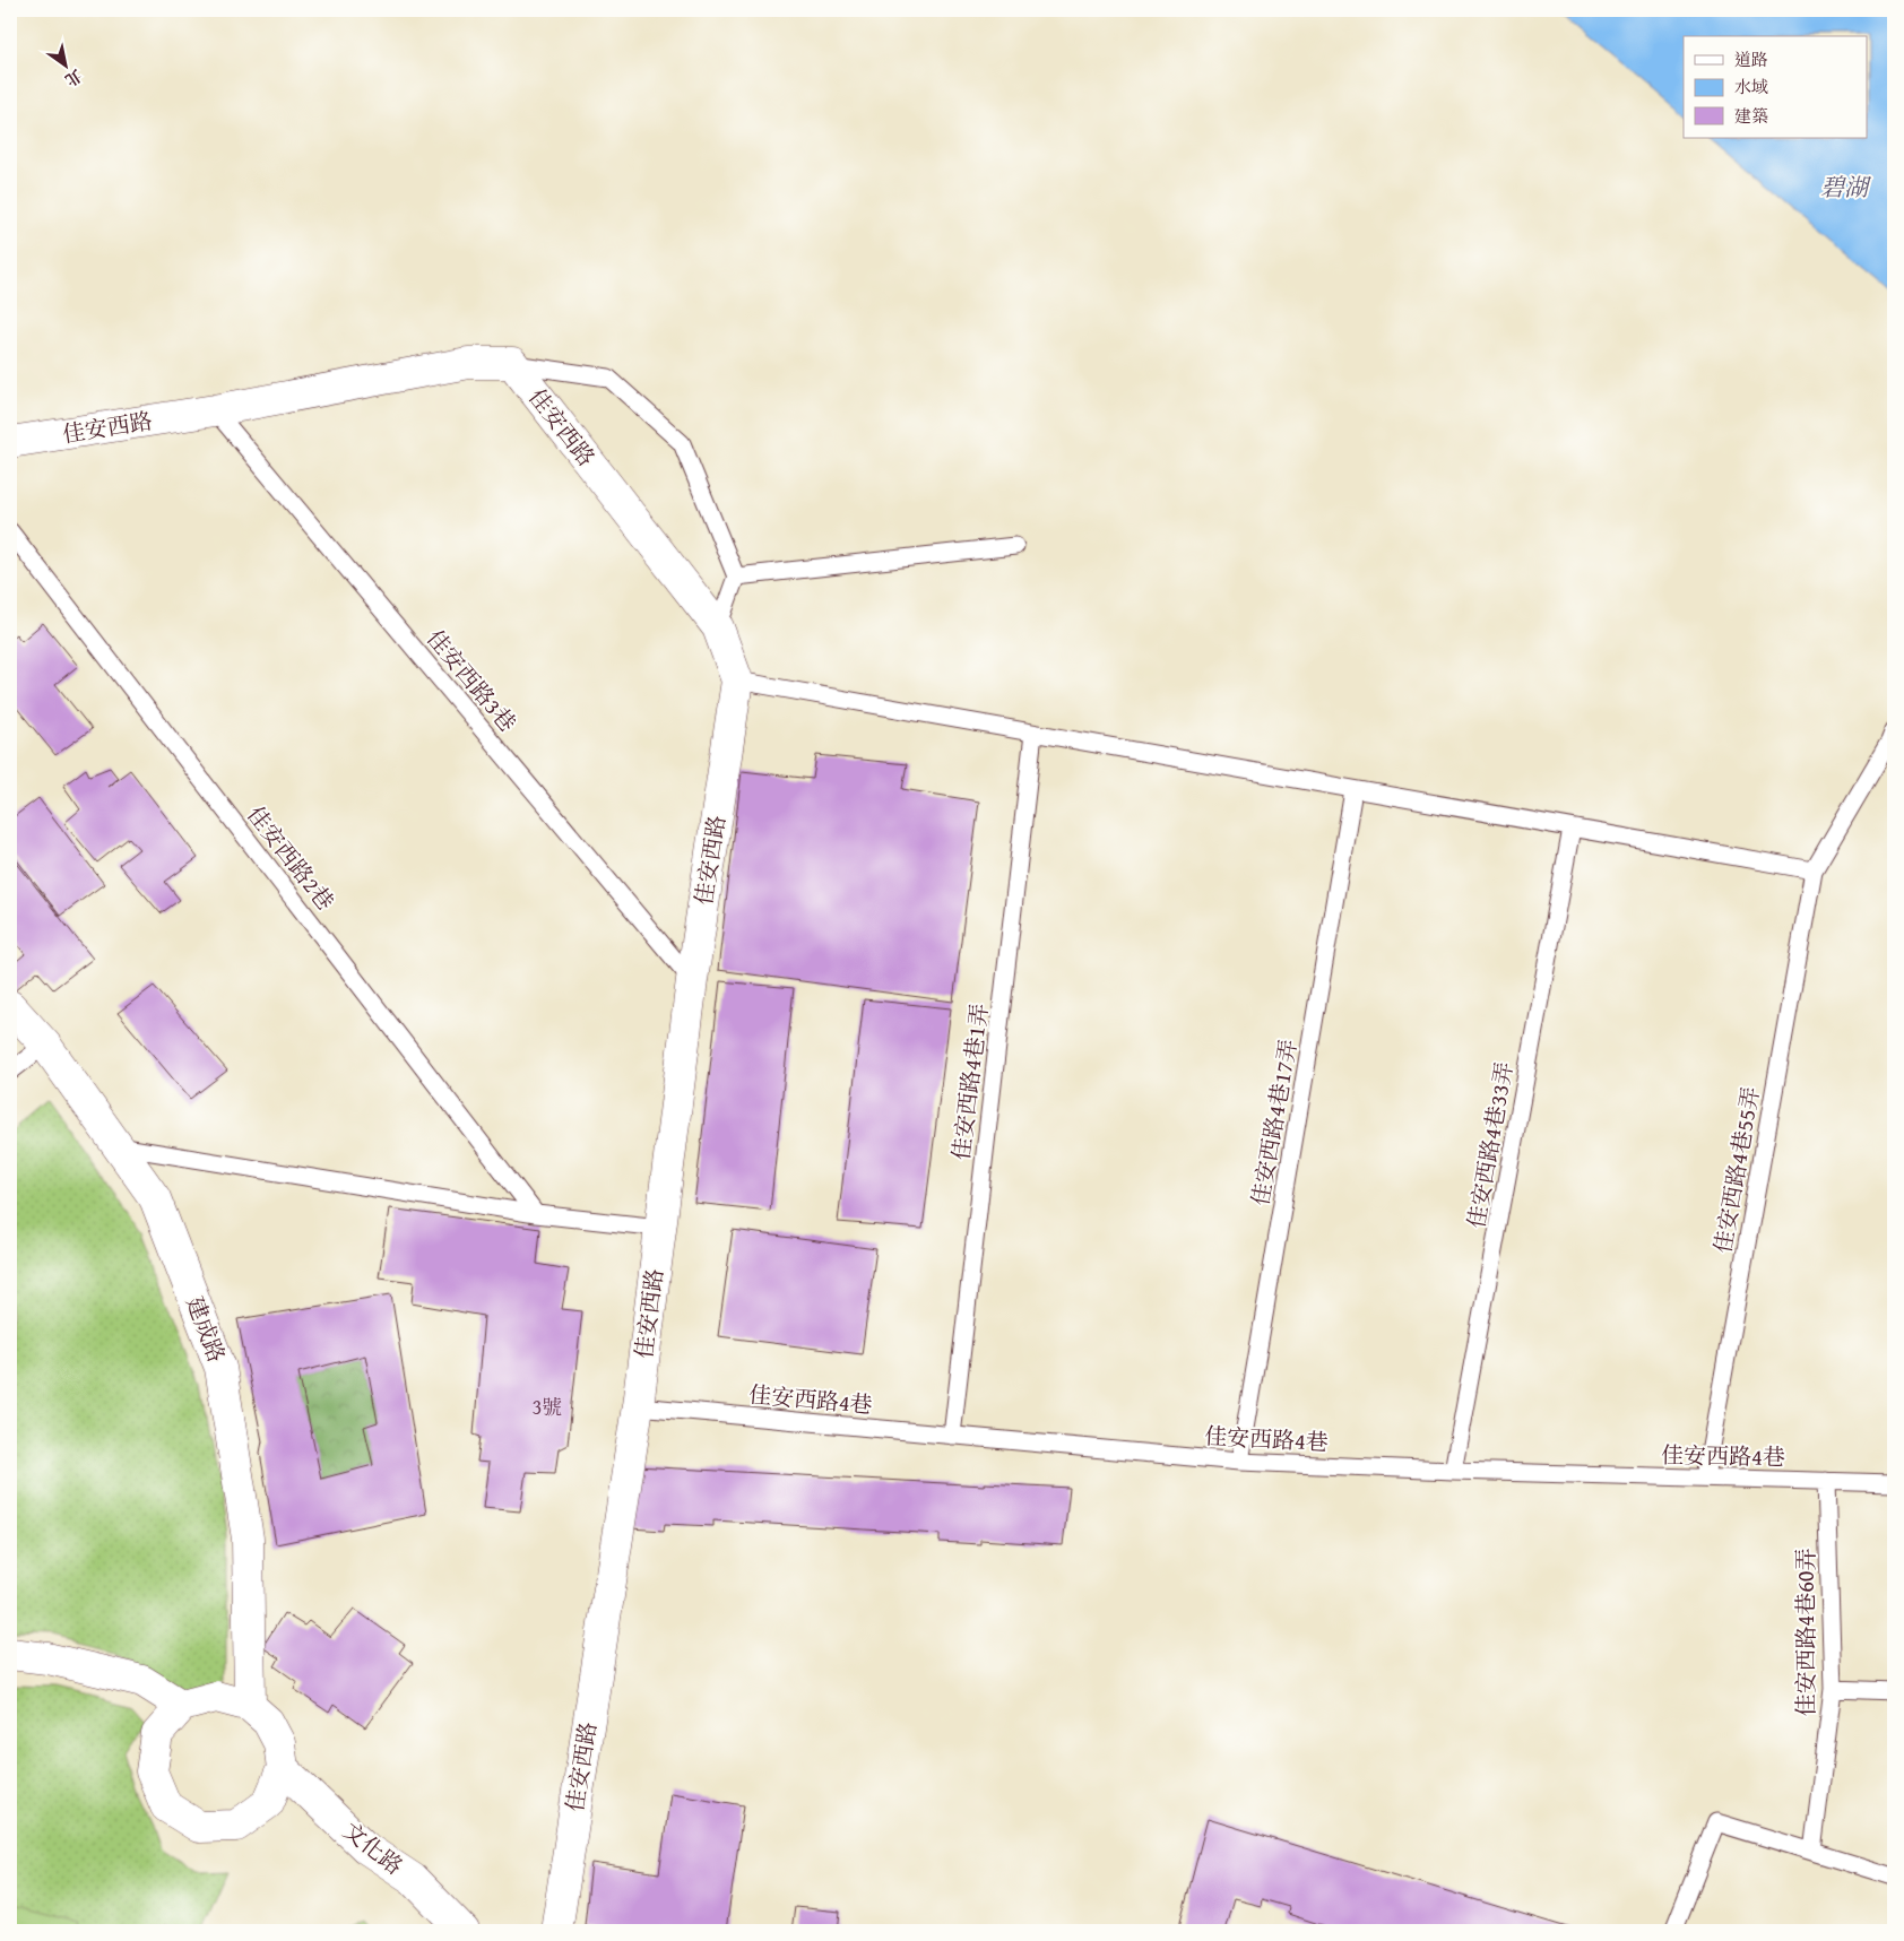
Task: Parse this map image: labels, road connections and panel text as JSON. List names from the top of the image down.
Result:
{
  "streets": {
    "street": ["佳安西路", "建成路", "文化路"],
    "lane": [
      "佳安西路3巷",
      "佳安西路2巷",
      "佳安西路4巷1弄",
      "佳安西路4巷17弄",
      "佳安西路4巷33弄",
      "佳安西路4巷55弄",
      "佳安西路4巷",
      "佳安西路4巷60弄"
    ]
  },
  "crossings": [
    ["佳安西路", "佳安西路3巷"],
    ["佳安西路", "佳安西路4巷"],
    ["佳安西路4巷1弄", "佳安西路4巷"],
    ["佳安西路4巷17弄", "佳安西路4巷"],
    ["佳安西路4巷33弄", "佳安西路4巷"],
    ["佳安西路4巷55弄", "佳安西路4巷"],
    ["建成路", "文化路"],
    ["佳安西路4巷", "佳安西路4巷60弄"]
  ],
  "water": ["碧湖"],
  "house_numbers": ["3號"],
  "legend": ["道路", "水域", "建築"],
  "north": "bottom right"
}
